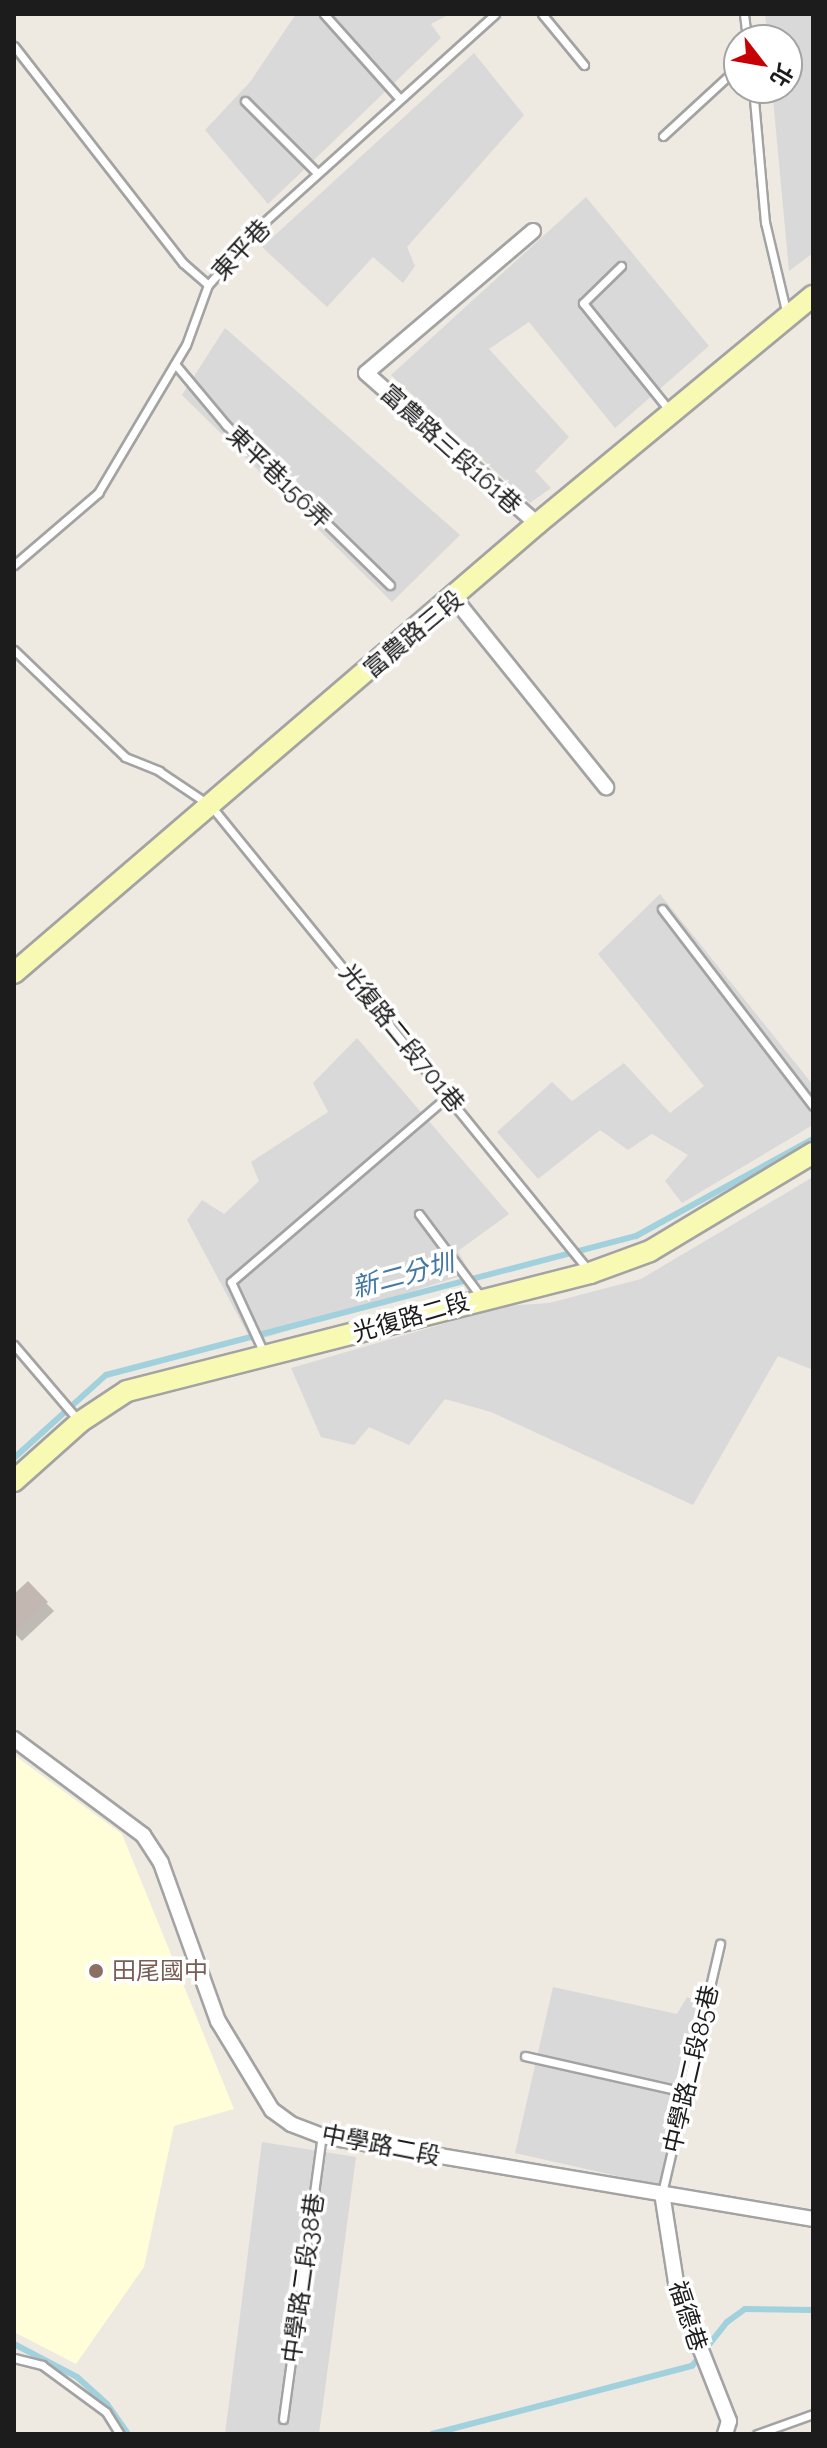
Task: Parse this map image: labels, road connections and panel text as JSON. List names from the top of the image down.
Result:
{
  "streets": {
    "street": [
      "富農路三段161巷",
      "富農路三段",
      "光復路二段",
      "中學路二段",
      "福德巷"
    ],
    "lane": [
      "東平巷",
      "東平巷156弄",
      "光復路二段701巷",
      "中學路二段85巷",
      "中學路二段38巷"
    ]
  },
  "crossings": [
    ["東平巷", "東平巷156弄"],
    ["富農路三段161巷", "富農路三段"],
    ["富農路三段", "光復路二段701巷"],
    ["光復路二段701巷", "光復路二段"],
    ["中學路二段85巷", "中學路二段"],
    ["中學路二段85巷", "福德巷"],
    ["中學路二段", "中學路二段38巷"],
    ["中學路二段", "福德巷"]
  ],
  "water": ["新二分圳"],
  "places": ["田尾國中"],
  "north": "bottom right"
}
